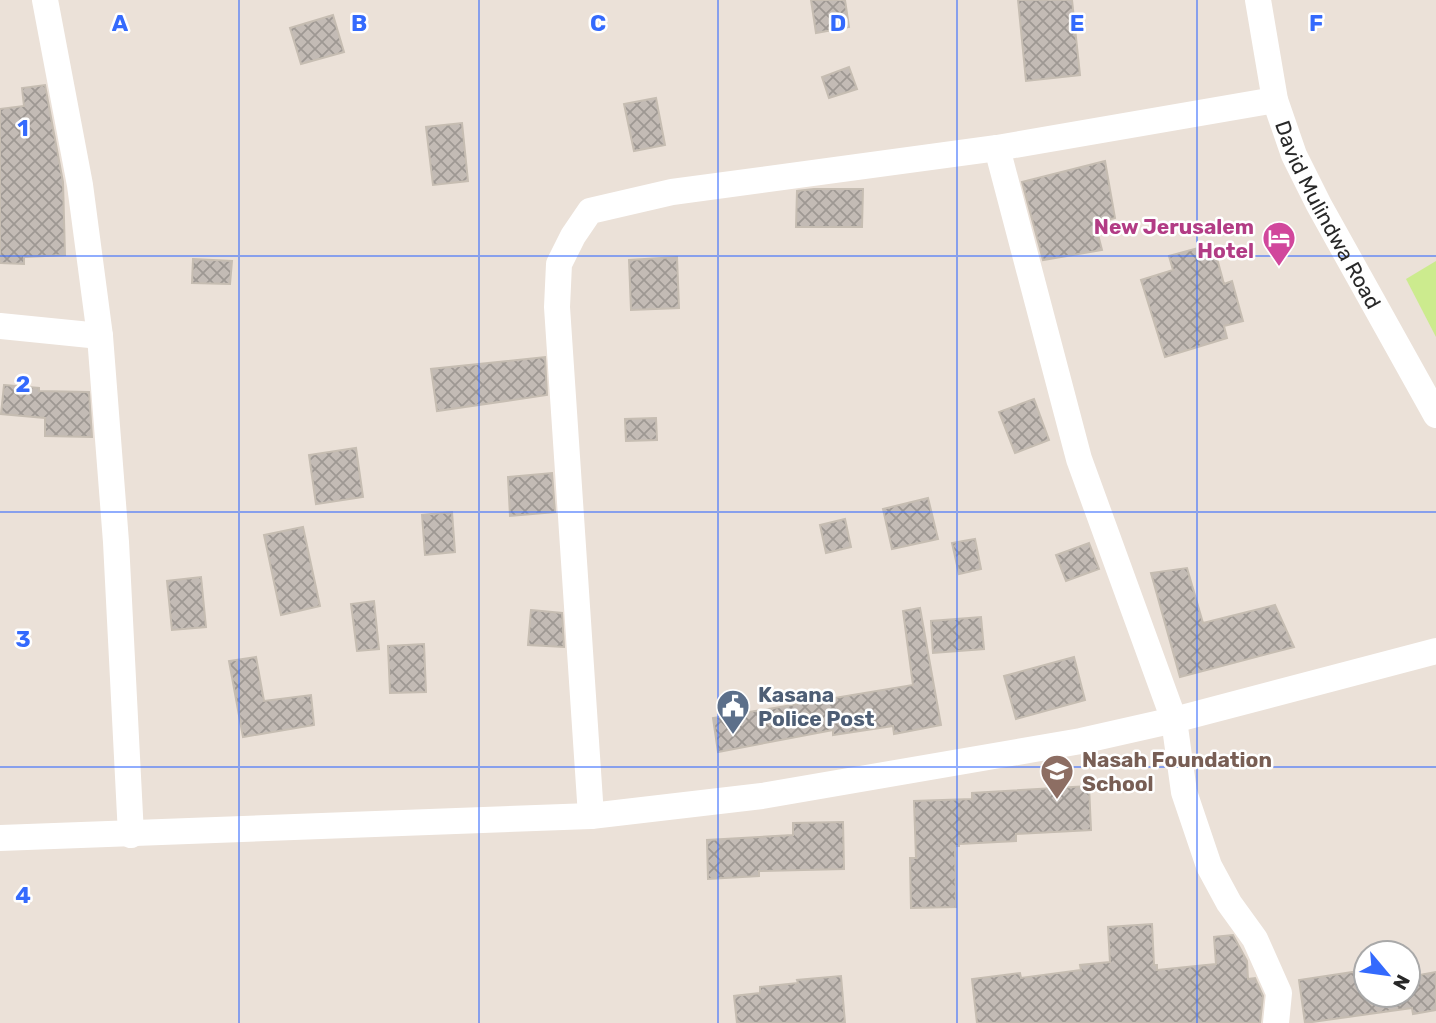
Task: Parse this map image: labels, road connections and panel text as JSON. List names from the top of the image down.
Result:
{
  "streets": {
    "street": ["David Mulindwa Road"]
  },
  "places": {
    "hotel": ["New Jerusalem Hotel"],
    "public building": ["Kasana Police Post"],
    "school or university": ["Nasah Foundation School"]
  },
  "north": "bottom right",
  "grid": {
    "columns": [
      "A",
      "B",
      "C",
      "D",
      "E",
      "F"
    ],
    "rows": [
      "1",
      "2",
      "3",
      "4"
    ]
  }
}
